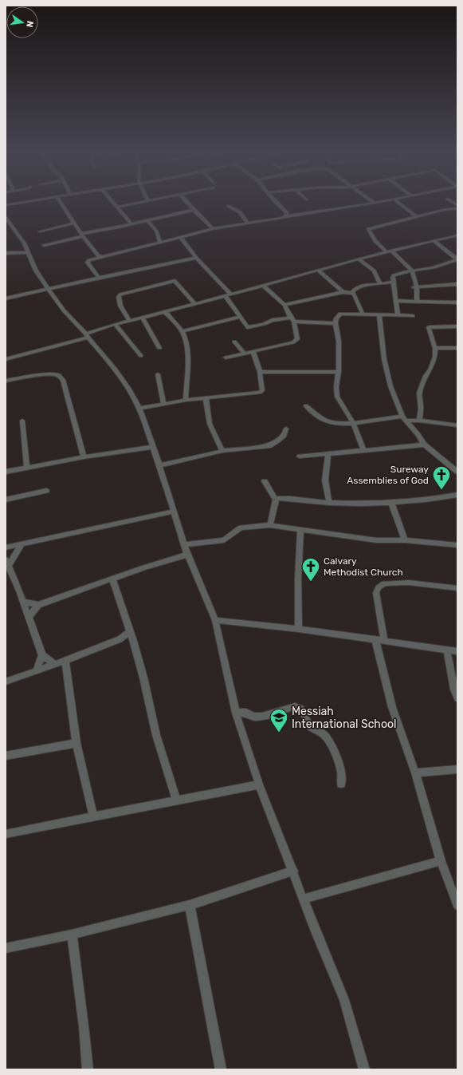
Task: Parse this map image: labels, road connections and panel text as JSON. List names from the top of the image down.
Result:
{
  "places": {
    "church": ["Sureway Assemblies of God", "Calvary Methodist Church"],
    "school or university": ["Messiah International School"]
  },
  "north": "right"
}
